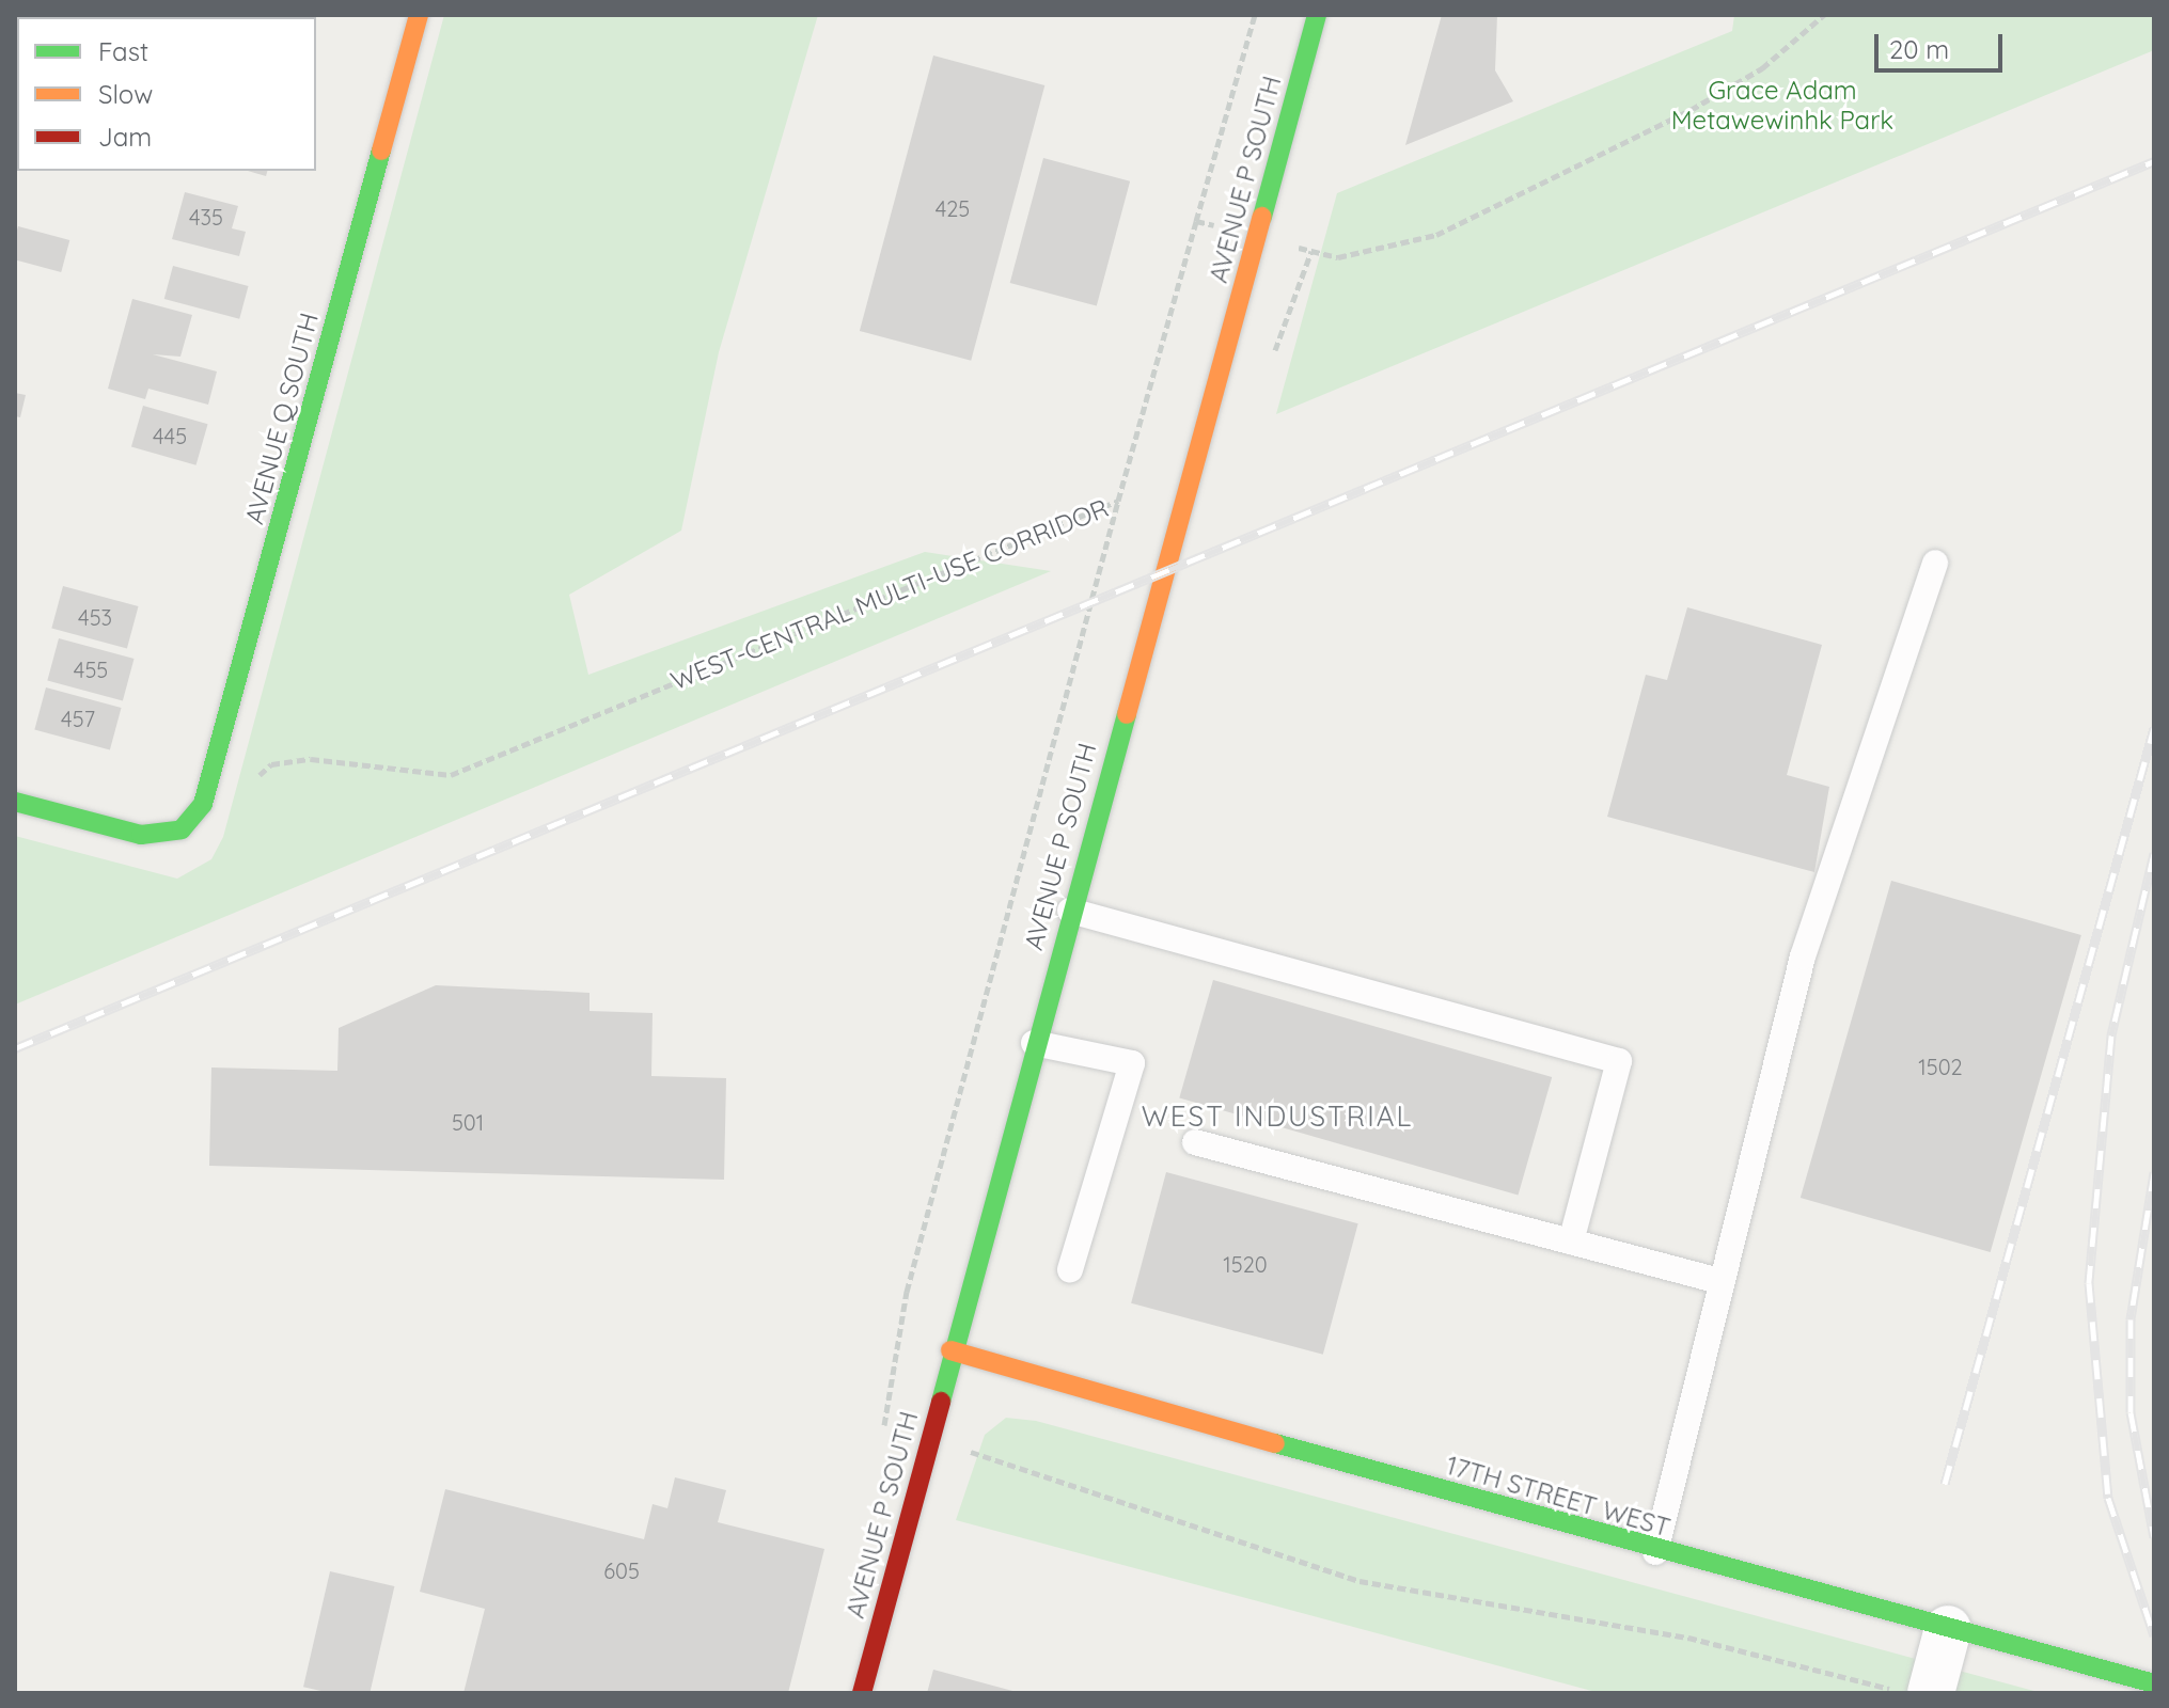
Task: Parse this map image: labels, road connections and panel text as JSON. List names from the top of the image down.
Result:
{
  "streets": {
    "street": ["AVENUE P SOUTH", "AVENUE Q SOUTH", "17TH STREET WEST"],
    "path": ["WEST-CENTRAL MULTI-USE CORRIDOR"]
  },
  "crossings": [
    ["AVENUE P SOUTH", "17TH STREET WEST"]
  ],
  "districts": ["WEST INDUSTRIAL"],
  "parks": ["Grace Adam Metawewinhk Park"],
  "house_numbers": [
    "425",
    "435",
    "445",
    "453",
    "455",
    "457",
    "1502",
    "501",
    "1520",
    "605"
  ],
  "legend": ["Fast", "Slow", "Jam"],
  "scale_bar": "20 m"
}
